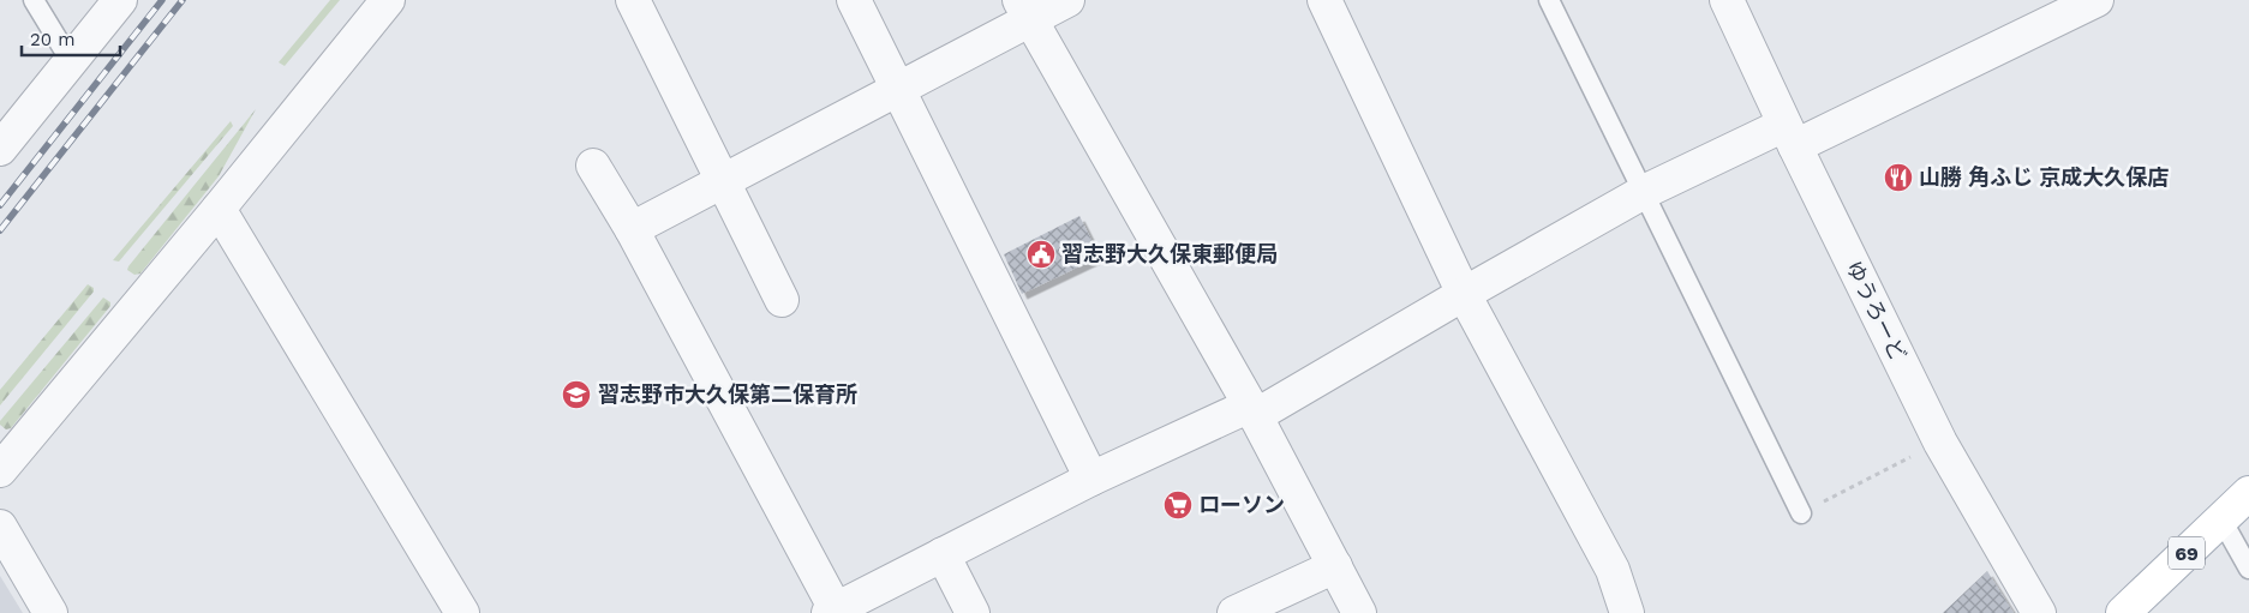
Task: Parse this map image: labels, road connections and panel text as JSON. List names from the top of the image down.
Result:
{
  "streets": {
    "main road": ["69"],
    "street": ["ゆうろーど"]
  },
  "places": {
    "restaurant": ["山勝 角ふじ 京成大久保店"],
    "public building": ["習志野大久保東郵便局"],
    "school or university": ["習志野市大久保第二保育所"],
    "supermarket": ["ローソン"]
  },
  "scale_bar": "20 m"
}
